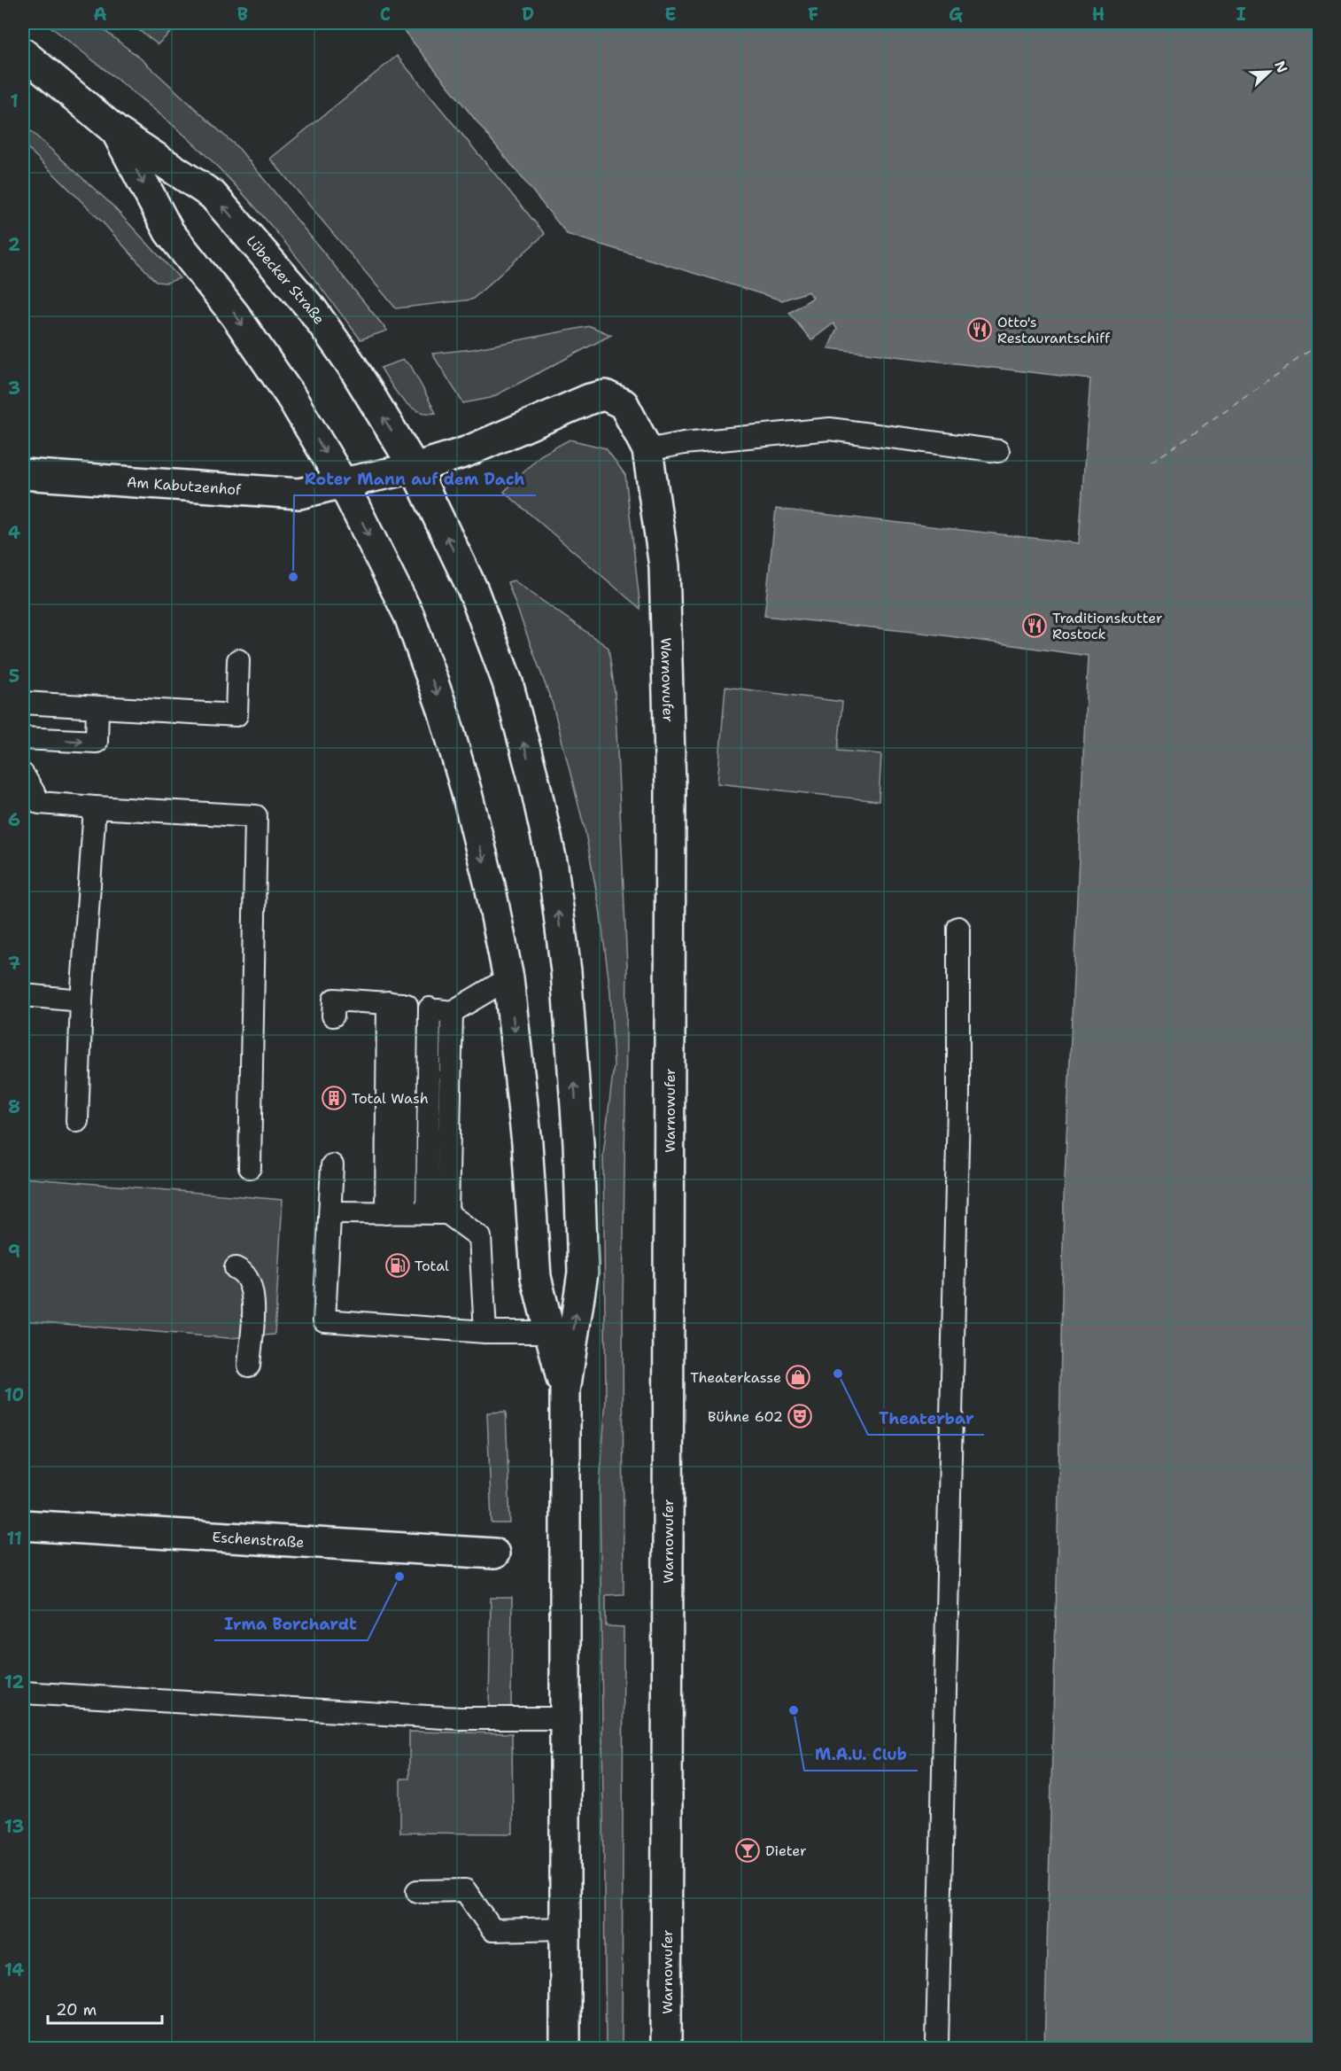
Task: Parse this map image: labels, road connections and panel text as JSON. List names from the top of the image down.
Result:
{
  "streets": {
    "main road": [
      "Lübecker Straße",
      "Am Kabutzenhof",
      "Warnowufer",
      "Eschenstraße"
    ]
  },
  "crossings": [
    ["Lübecker Straße", "Am Kabutzenhof"],
    ["Lübecker Straße", "Warnowufer"],
    ["Am Kabutzenhof", "Warnowufer"]
  ],
  "places": {
    "restaurant": ["Otto's Restaurantschiff", "Traditionskutter Rostock"],
    "other": [
      "Roter Mann auf dem Dach",
      "Theaterbar",
      "Irma Borchardt",
      "M.A.U. Club"
    ],
    "building": ["Total Wash"],
    "fuel station": ["Total"],
    "shop": ["Theaterkasse"],
    "theatre": ["Bühne 602"],
    "bar": ["Dieter"]
  },
  "scale_bar": "20 m",
  "north": "top right",
  "grid": {
    "columns": [
      "A",
      "B",
      "C",
      "D",
      "E",
      "F",
      "G",
      "H",
      "I"
    ],
    "rows": [
      "1",
      "2",
      "3",
      "4",
      "5",
      "6",
      "7",
      "8",
      "9",
      "10",
      "11",
      "12",
      "13",
      "14"
    ]
  }
}
